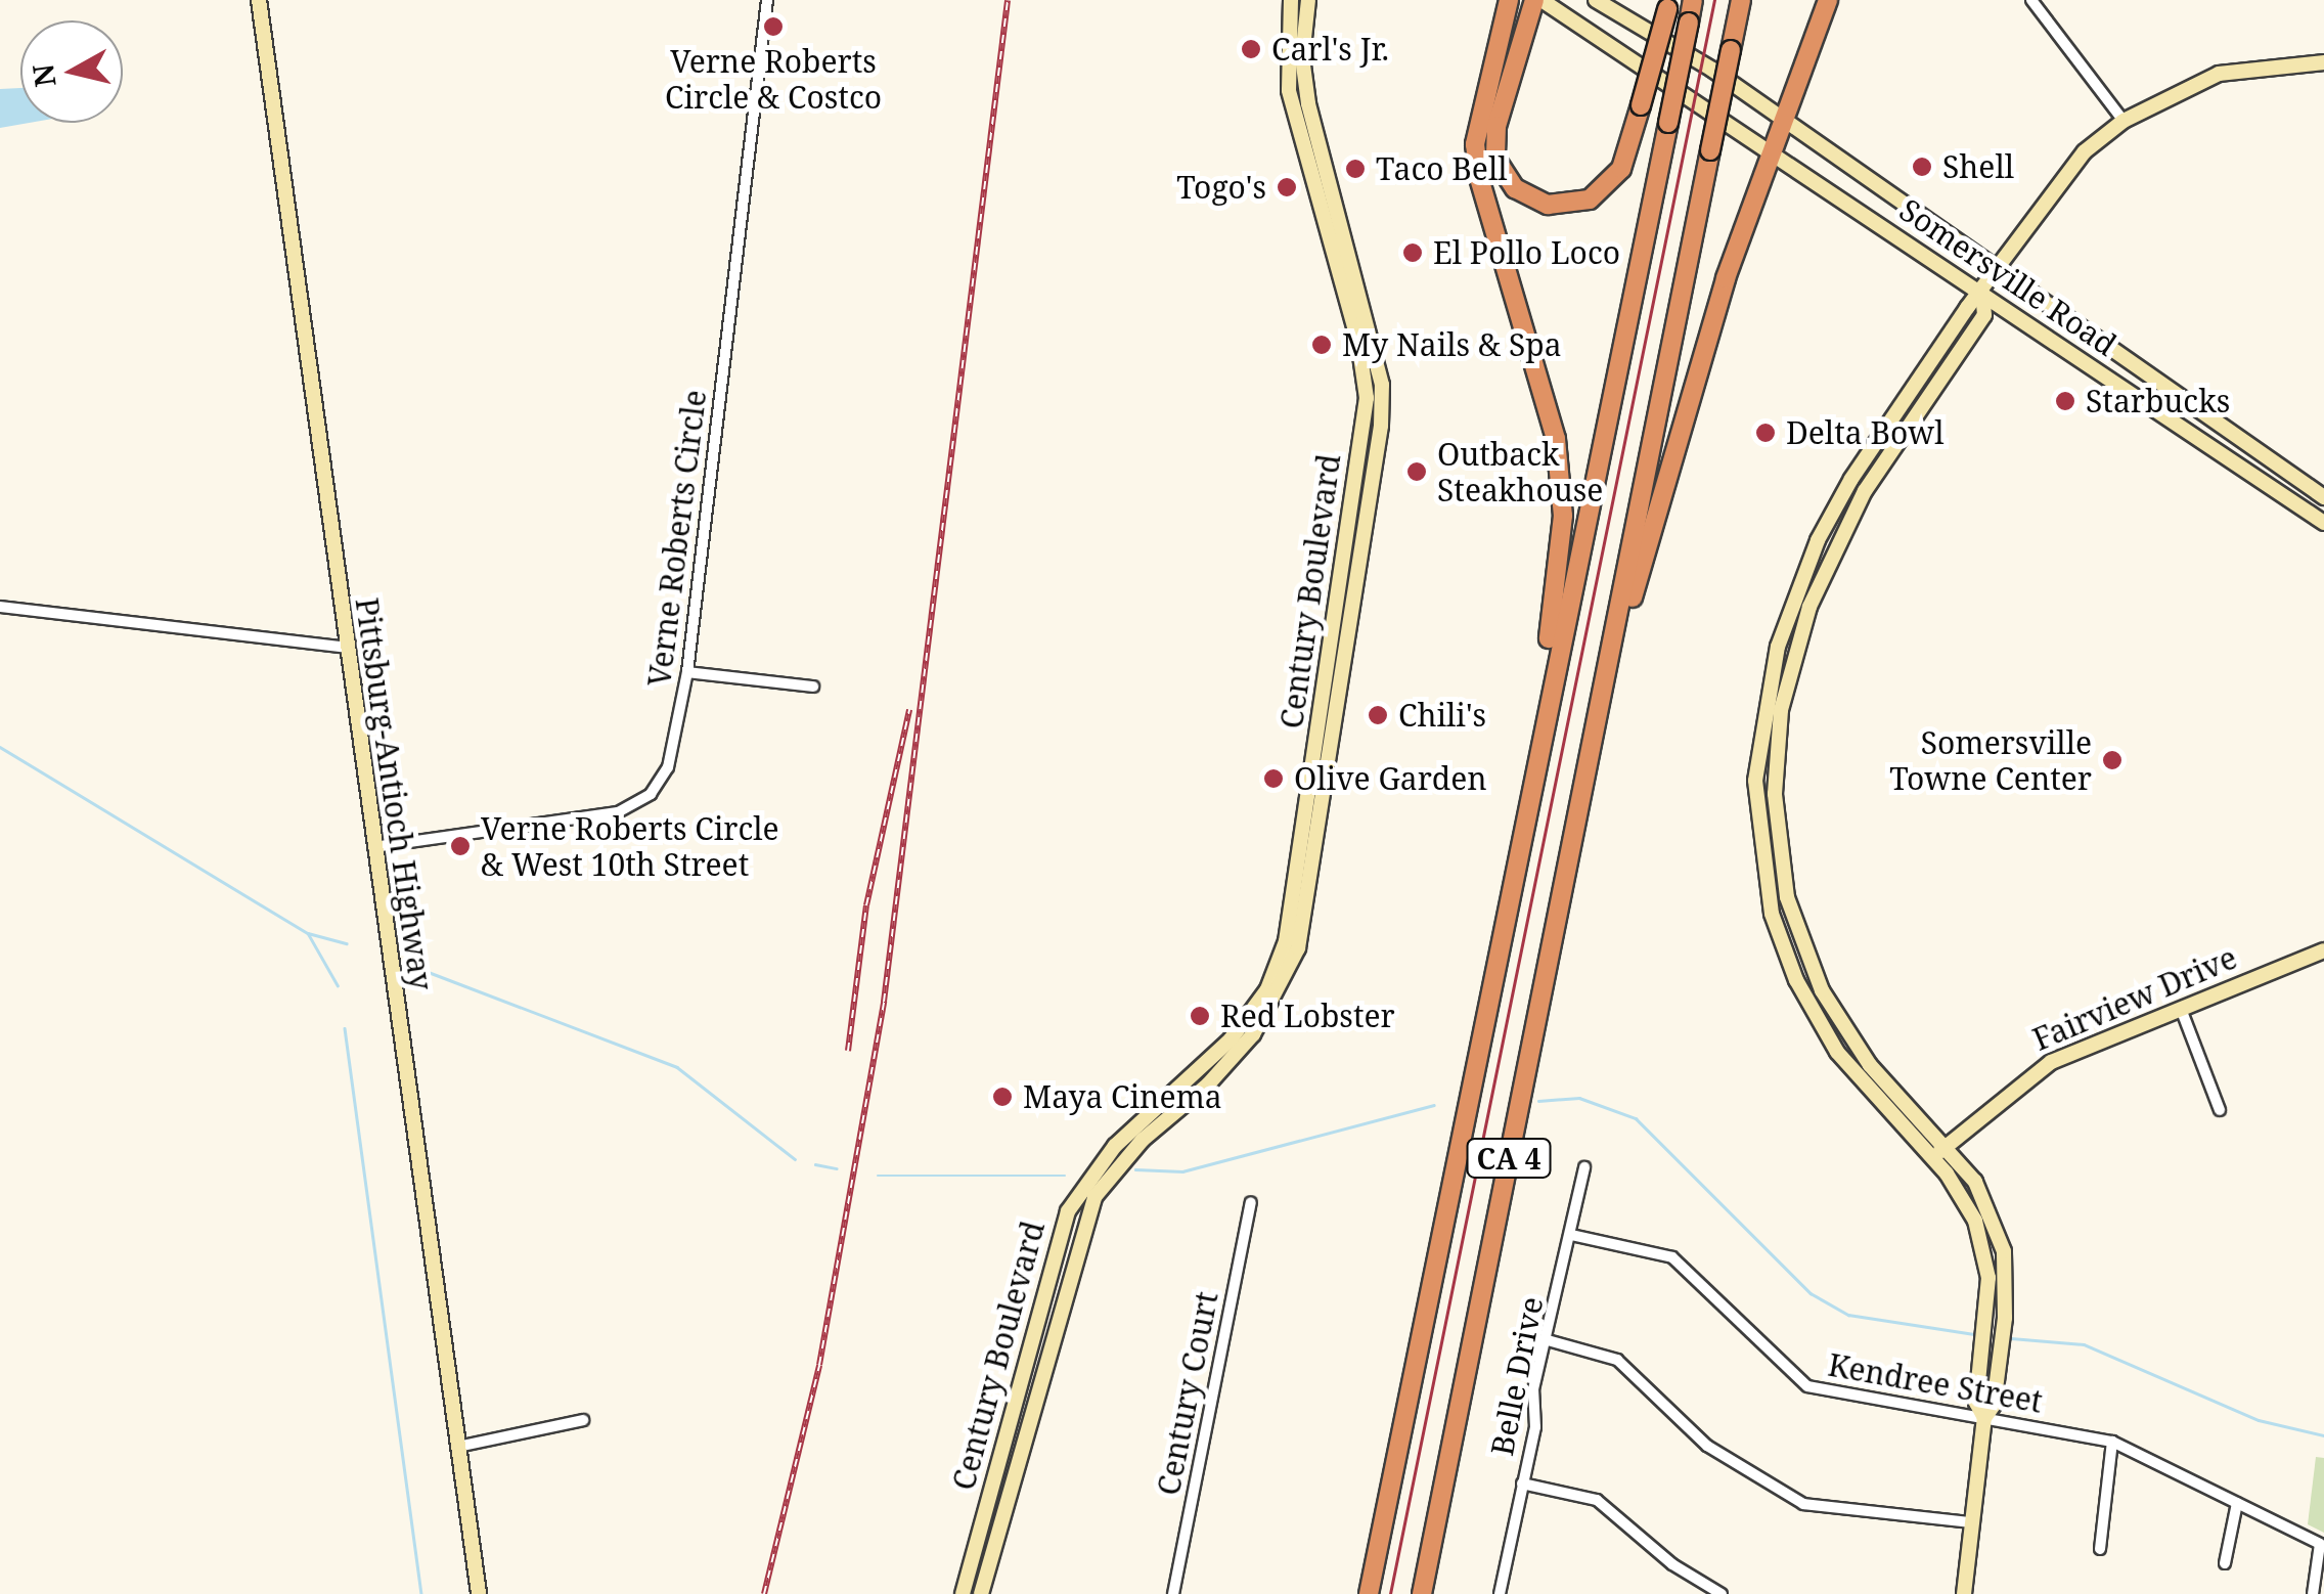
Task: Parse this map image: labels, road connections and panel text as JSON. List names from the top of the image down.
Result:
{
  "streets": {
    "highway": ["CA 4"],
    "main road": [
      "Somersville Road",
      "Century Boulevard",
      "Pittsburg-Antioch Highway",
      "Fairview Drive"
    ],
    "street": [
      "Verne Roberts Circle",
      "Belle Drive",
      "Kendree Street",
      "Century Court"
    ]
  },
  "crossings": [
    ["Verne Roberts Circle", "Pittsburg-Antioch Highway"],
    ["Belle Drive", "Kendree Street"]
  ],
  "places": [
    "Verne Roberts Circle & Costco",
    "Carl's Jr.",
    "Shell",
    "Taco Bell",
    "Togo's",
    "El Pollo Loco",
    "My Nails & Spa",
    "Starbucks",
    "Delta Bowl",
    "Outback Steakhouse",
    "Chili's",
    "Somersville Towne Center",
    "Olive Garden",
    "Verne Roberts Circle & West 10th Street",
    "Red Lobster",
    "Maya Cinema"
  ],
  "north": "left"
}
